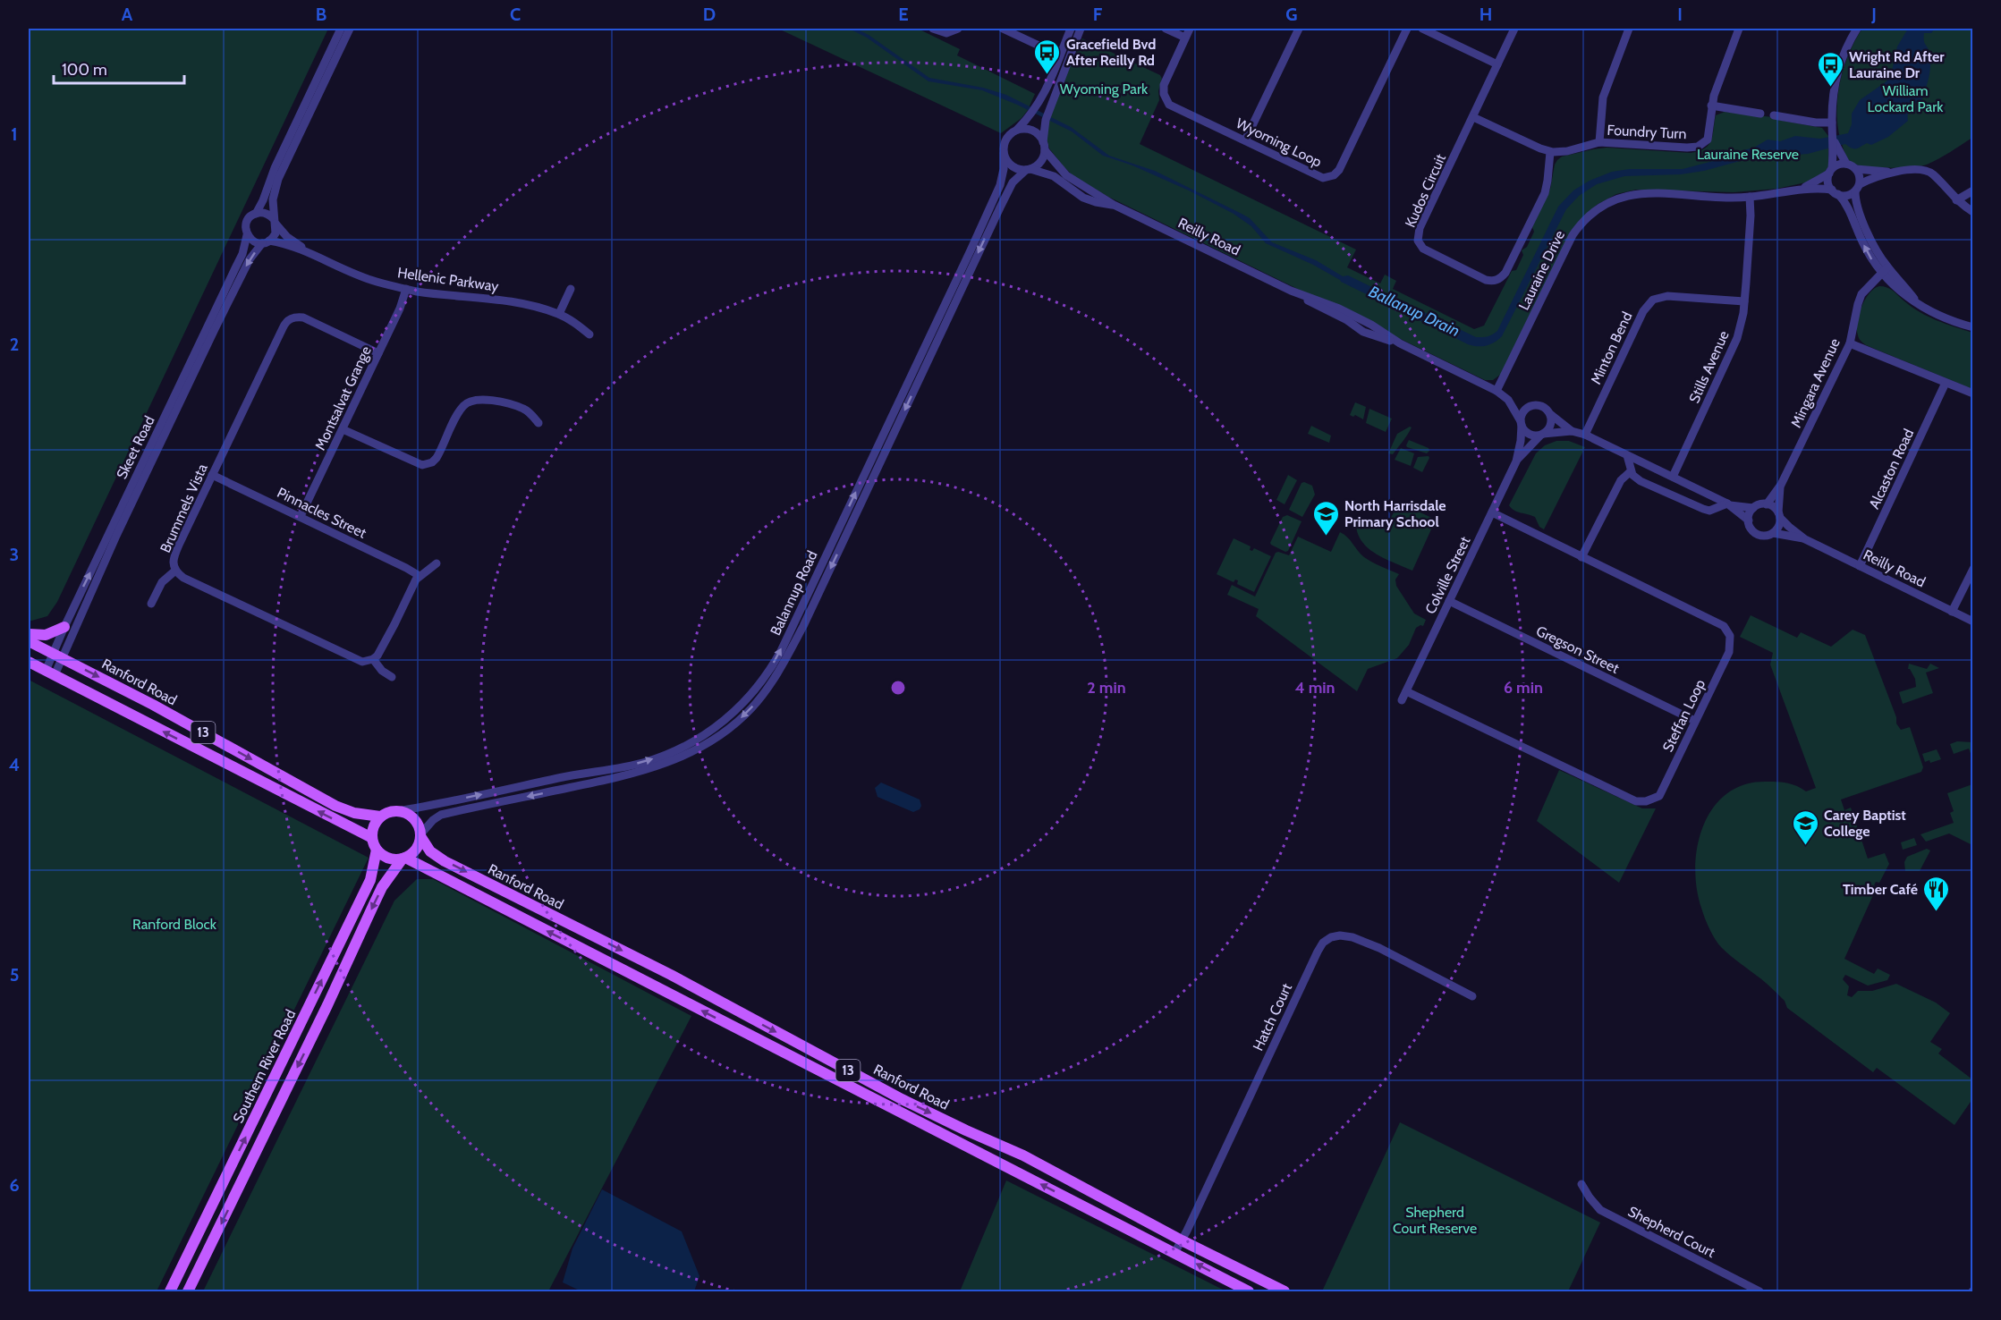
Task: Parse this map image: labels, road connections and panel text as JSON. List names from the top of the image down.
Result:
{
  "streets": {
    "main road": ["Ranford Road", "13", "Southern River Road"],
    "street": [
      "Foundry Turn",
      "Wyoming Loop",
      "Kudos Circuit",
      "Reilly Road",
      "Lauraine Drive",
      "Hellenic Parkway",
      "Minton Bend",
      "Stills Avenue",
      "Mingara Avenue",
      "Montsalvat Grange",
      "Skeet Road",
      "Alcaston Road",
      "Brummels Vista",
      "Pinnacles Street",
      "Colville Street",
      "Balannup Road",
      "Gregson Street",
      "Steffan Loop",
      "Hatch Court",
      "Shepherd Court"
    ]
  },
  "crossings": [
    ["Foundry Turn", "Kudos Circuit"],
    ["Reilly Road", "Lauraine Drive"],
    ["Reilly Road", "Mingara Avenue"],
    ["Reilly Road", "Alcaston Road"],
    ["Reilly Road", "Colville Street"],
    ["Reilly Road", "Balannup Road"],
    ["Lauraine Drive", "Stills Avenue"],
    ["Hellenic Parkway", "Montsalvat Grange"],
    ["Hellenic Parkway", "Skeet Road"],
    ["Minton Bend", "Stills Avenue"],
    ["Montsalvat Grange", "Brummels Vista"],
    ["Montsalvat Grange", "Pinnacles Street"],
    ["Skeet Road", "Ranford Road"],
    ["Skeet Road", "13"],
    ["Brummels Vista", "Pinnacles Street"],
    ["Colville Street", "Gregson Street"],
    ["Colville Street", "Steffan Loop"],
    ["Balannup Road", "Ranford Road"],
    ["Balannup Road", "13"],
    ["Balannup Road", "Southern River Road"],
    ["Gregson Street", "Steffan Loop"],
    ["Ranford Road", "13"],
    ["Ranford Road", "Hatch Court"],
    ["Ranford Road", "Southern River Road"],
    ["13", "Southern River Road"]
  ],
  "water": ["Ballanup Drain"],
  "parks": [
    "Wyoming Park",
    "William Lockard Park",
    "Lauraine Reserve",
    "Ranford Block",
    "Shepherd Court Reserve"
  ],
  "places": {
    "bus stop": ["Gracefield Bvd After Reilly Rd", "Wright Rd After Lauraine Dr"],
    "school or university": ["North Harrisdale Primary School", "Carey Baptist College"],
    "restaurant": ["Timber Café"]
  },
  "scale_bar": "100 m",
  "grid": {
    "columns": [
      "A",
      "B",
      "C",
      "D",
      "E",
      "F",
      "G",
      "H",
      "I",
      "J"
    ],
    "rows": [
      "1",
      "2",
      "3",
      "4",
      "5",
      "6"
    ]
  },
  "rings": ["2 min", "4 min", "6 min"]
}
